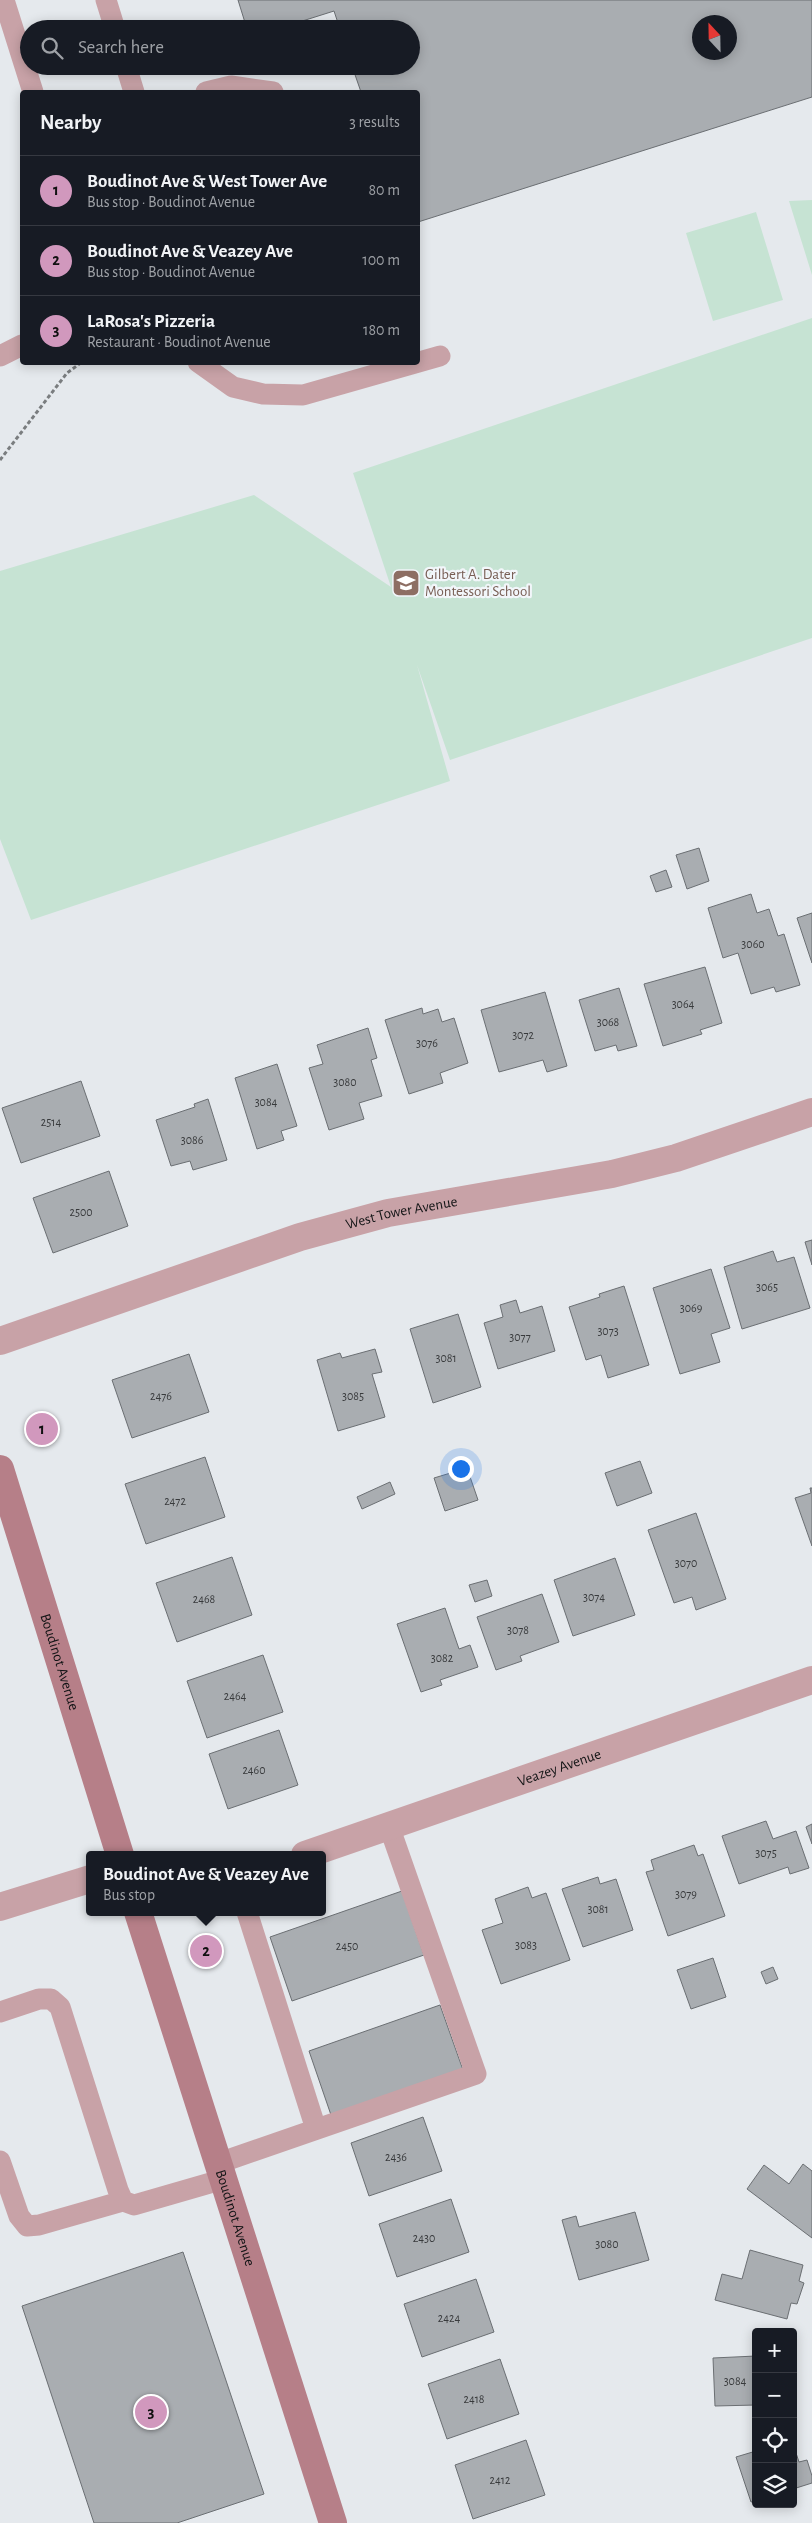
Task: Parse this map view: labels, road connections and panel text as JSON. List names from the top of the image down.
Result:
{
  "streets": {
    "street": ["West Tower Avenue", "Boudinot Avenue", "Veazey Avenue"]
  },
  "places": {
    "school or university": ["Gilbert A. Dater Montessori School"]
  },
  "house_numbers": [
    "3060",
    "3064",
    "3068",
    "3072",
    "3076",
    "3080",
    "3084",
    "2514",
    "3086",
    "2500",
    "3065",
    "3069",
    "3073",
    "3077",
    "3081",
    "2476",
    "3085",
    "2472",
    "3070",
    "3074",
    "2468",
    "3078",
    "3082",
    "2464",
    "2460",
    "3075",
    "3079",
    "3081",
    "3083",
    "2450",
    "2436",
    "2430",
    "3080",
    "2424",
    "3084",
    "2418",
    "2412"
  ],
  "north": "top",
  "page": {
    "search": "Search here",
    "heading": ["Nearby", "3 results"],
    "list": [
      {
        "mark": "1",
        "name": "Boudinot Ave & West Tower Ave",
        "note": "Bus stop · Boudinot Avenue",
        "value": "80 m"
      },
      {
        "mark": "2",
        "name": "Boudinot Ave & Veazey Ave",
        "note": "Bus stop · Boudinot Avenue",
        "value": "100 m"
      },
      {
        "mark": "3",
        "name": "LaRosa's Pizzeria",
        "note": "Restaurant · Boudinot Avenue",
        "value": "180 m"
      }
    ],
    "pins": ["1", "2", "3"],
    "popup": ["Boudinot Ave & Veazey Ave", "Bus stop"],
    "map_buttons": ["+", "−"]
  }
}
